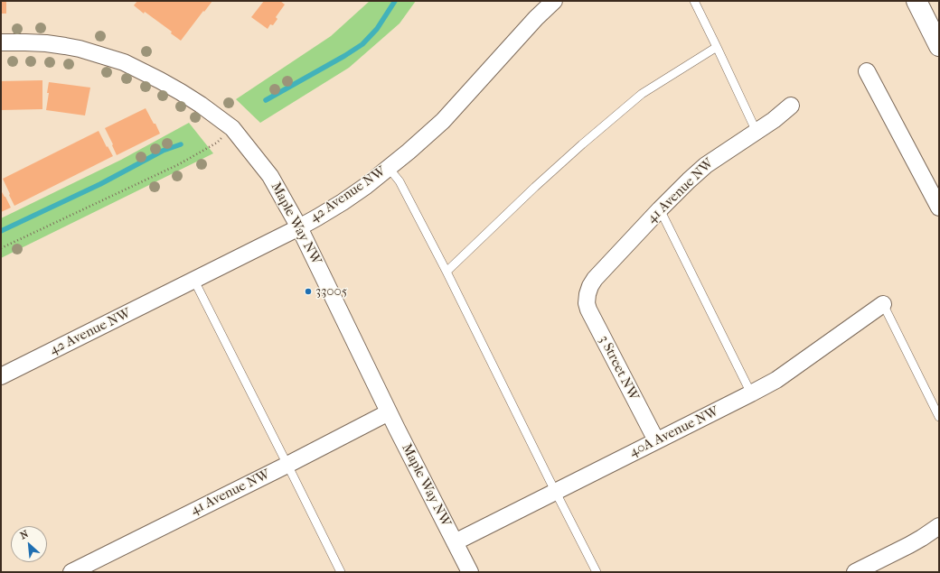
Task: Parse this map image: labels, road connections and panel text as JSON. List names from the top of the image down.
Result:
{
  "streets": {
    "street": [
      "41 Avenue NW",
      "42 Avenue NW",
      "Maple Way NW",
      "3 Street NW",
      "40A Avenue NW"
    ]
  },
  "crossings": [
    ["41 Avenue NW", "Maple Way NW"],
    ["41 Avenue NW", "3 Street NW"],
    ["42 Avenue NW", "Maple Way NW"],
    ["Maple Way NW", "40A Avenue NW"],
    ["3 Street NW", "40A Avenue NW"]
  ],
  "places": ["33005"],
  "north": "top left"
}
